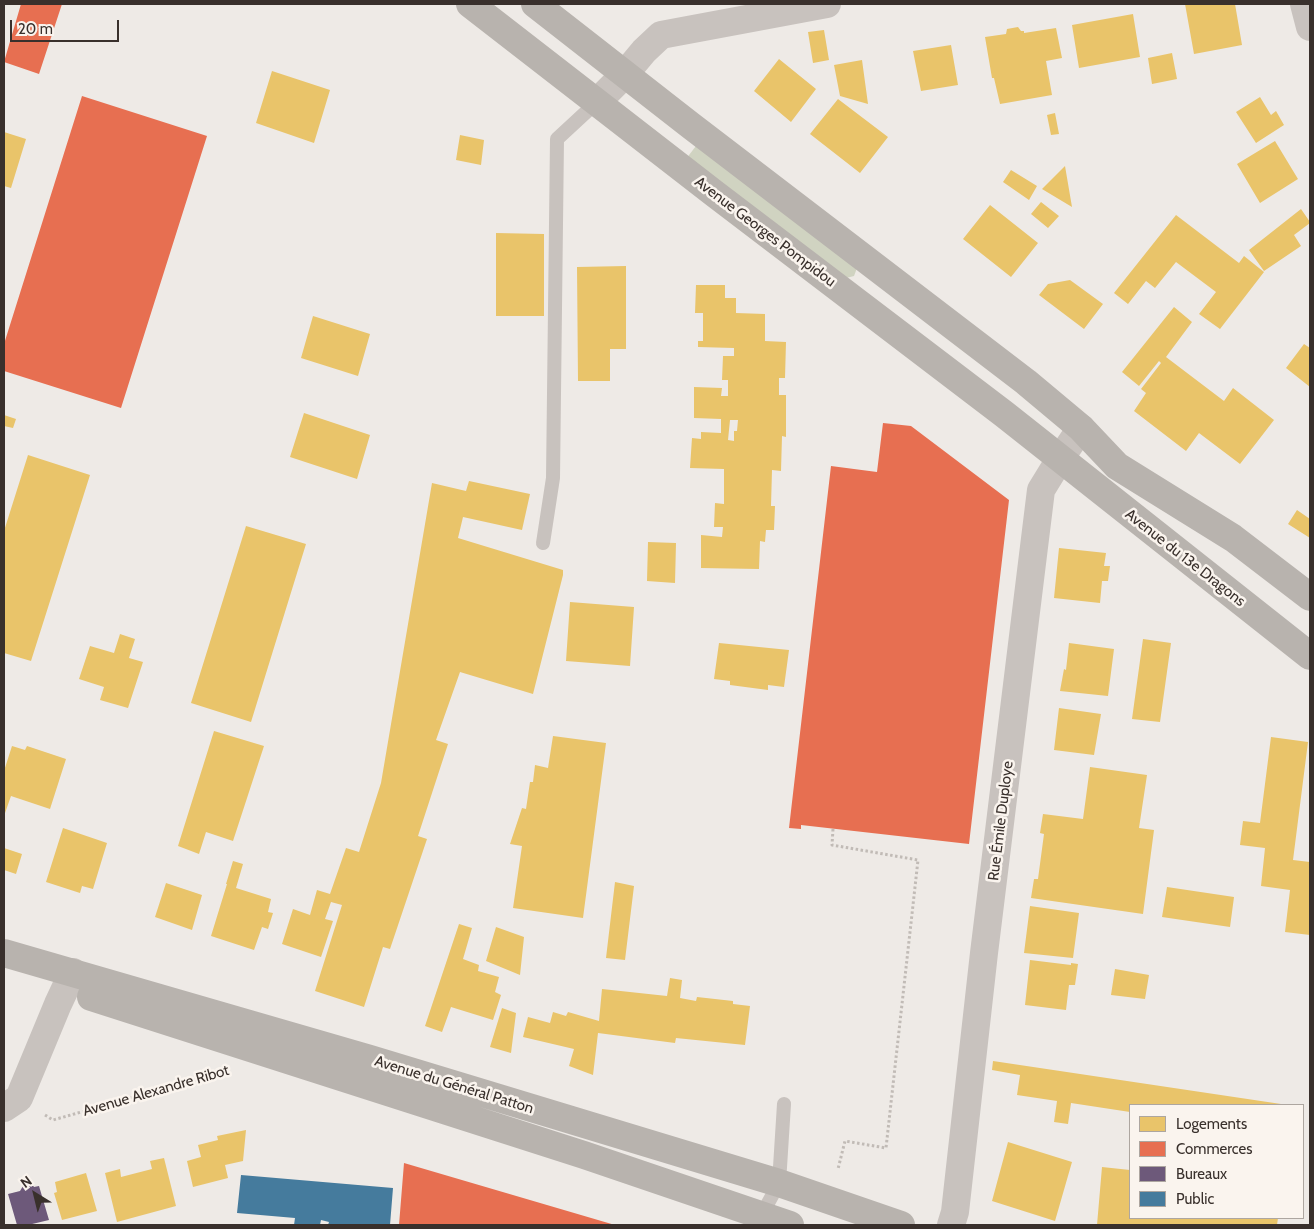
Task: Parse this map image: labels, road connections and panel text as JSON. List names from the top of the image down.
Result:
{
  "streets": {
    "main road": ["Avenue Georges Pompidou", "Avenue du 13e Dragons", "Avenue du Général Patton"],
    "street": ["Rue Émile Duploye"],
    "path": ["Avenue Alexandre Ribot"]
  },
  "crossings": [
    ["Avenue Georges Pompidou", "Avenue du 13e Dragons"],
    ["Avenue Georges Pompidou", "Rue Émile Duploye"],
    ["Avenue du 13e Dragons", "Rue Émile Duploye"]
  ],
  "legend": [
    "Logements",
    "Commerces",
    "Bureaux",
    "Public"
  ],
  "scale_bar": "20 m",
  "north": "top left"
}
